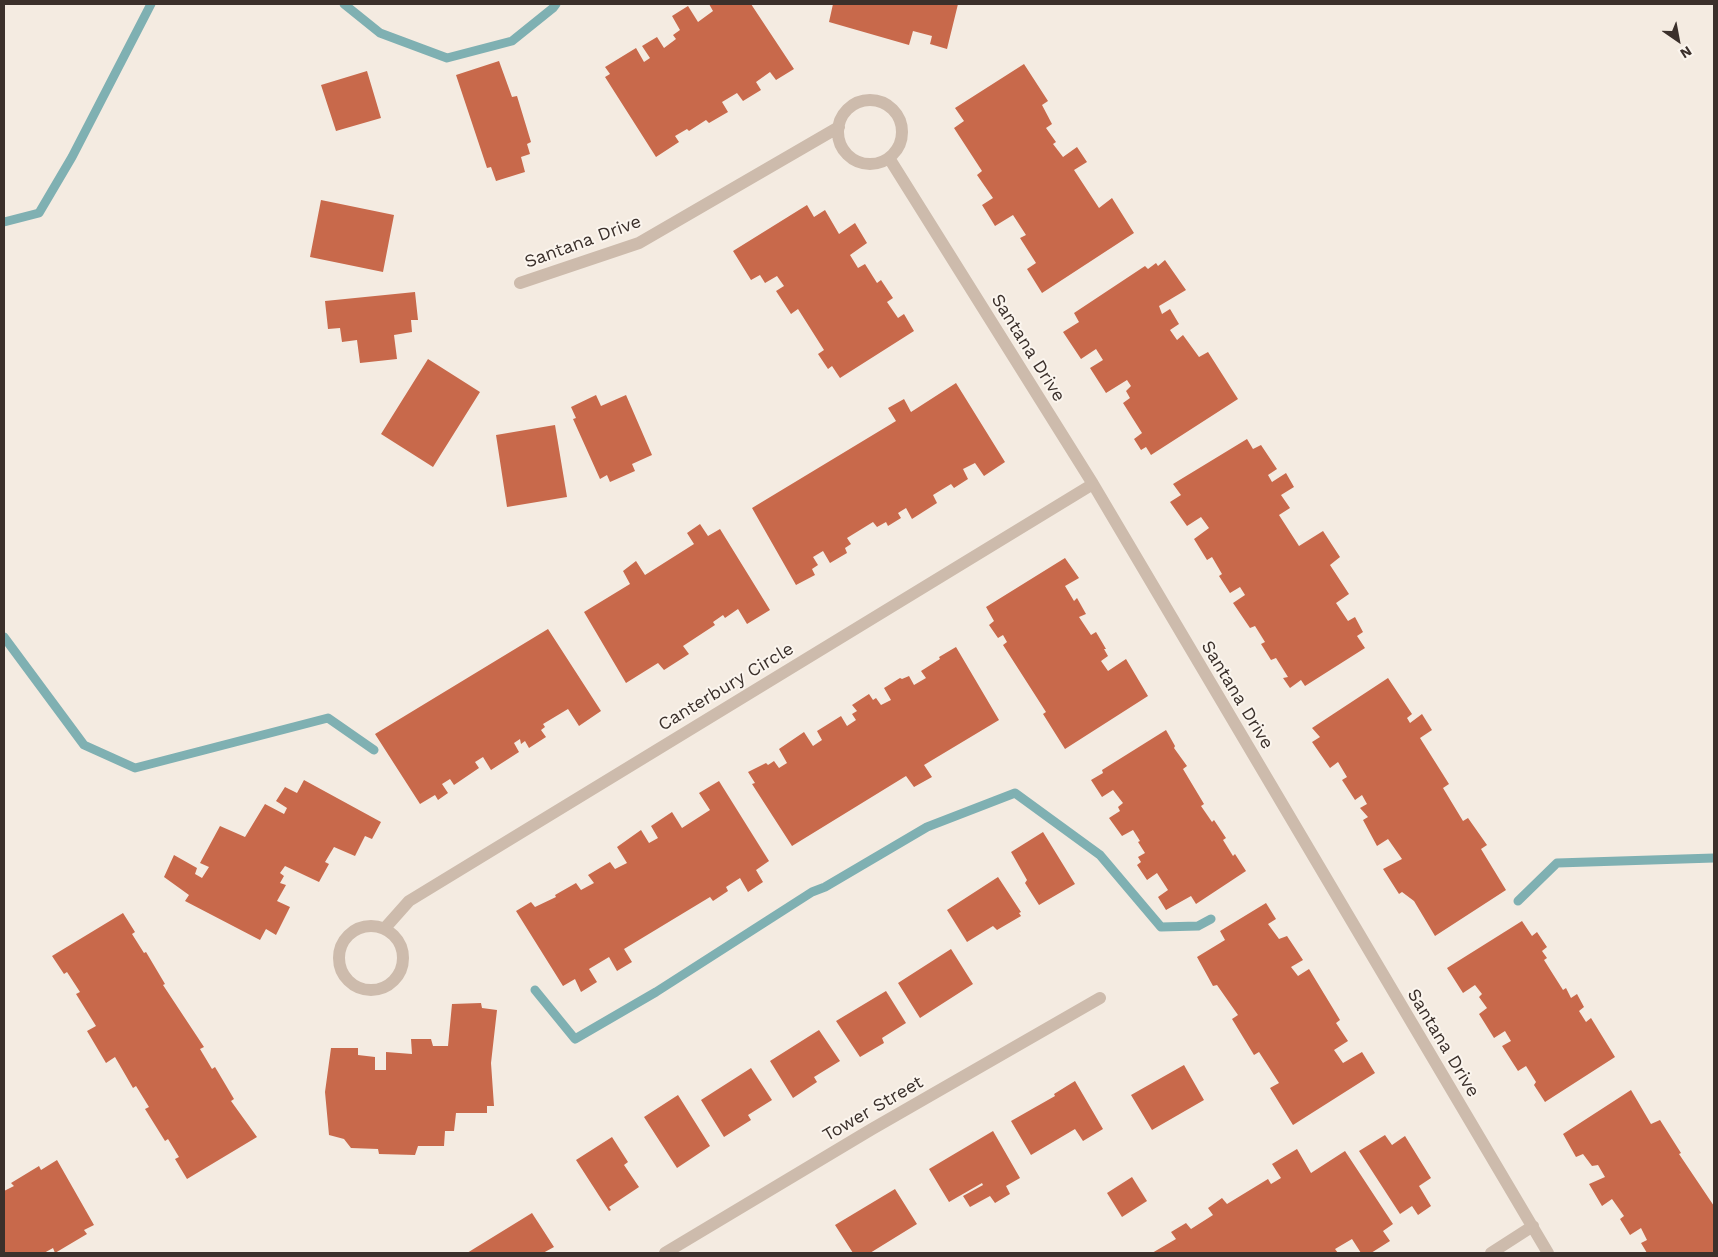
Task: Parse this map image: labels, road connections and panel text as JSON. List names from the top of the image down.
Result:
{
  "streets": {
    "street": ["Santana Drive", "Canterbury Circle", "Tower Street"]
  },
  "crossings": [
    ["Santana Drive", "Canterbury Circle"]
  ],
  "north": "bottom right"
}
